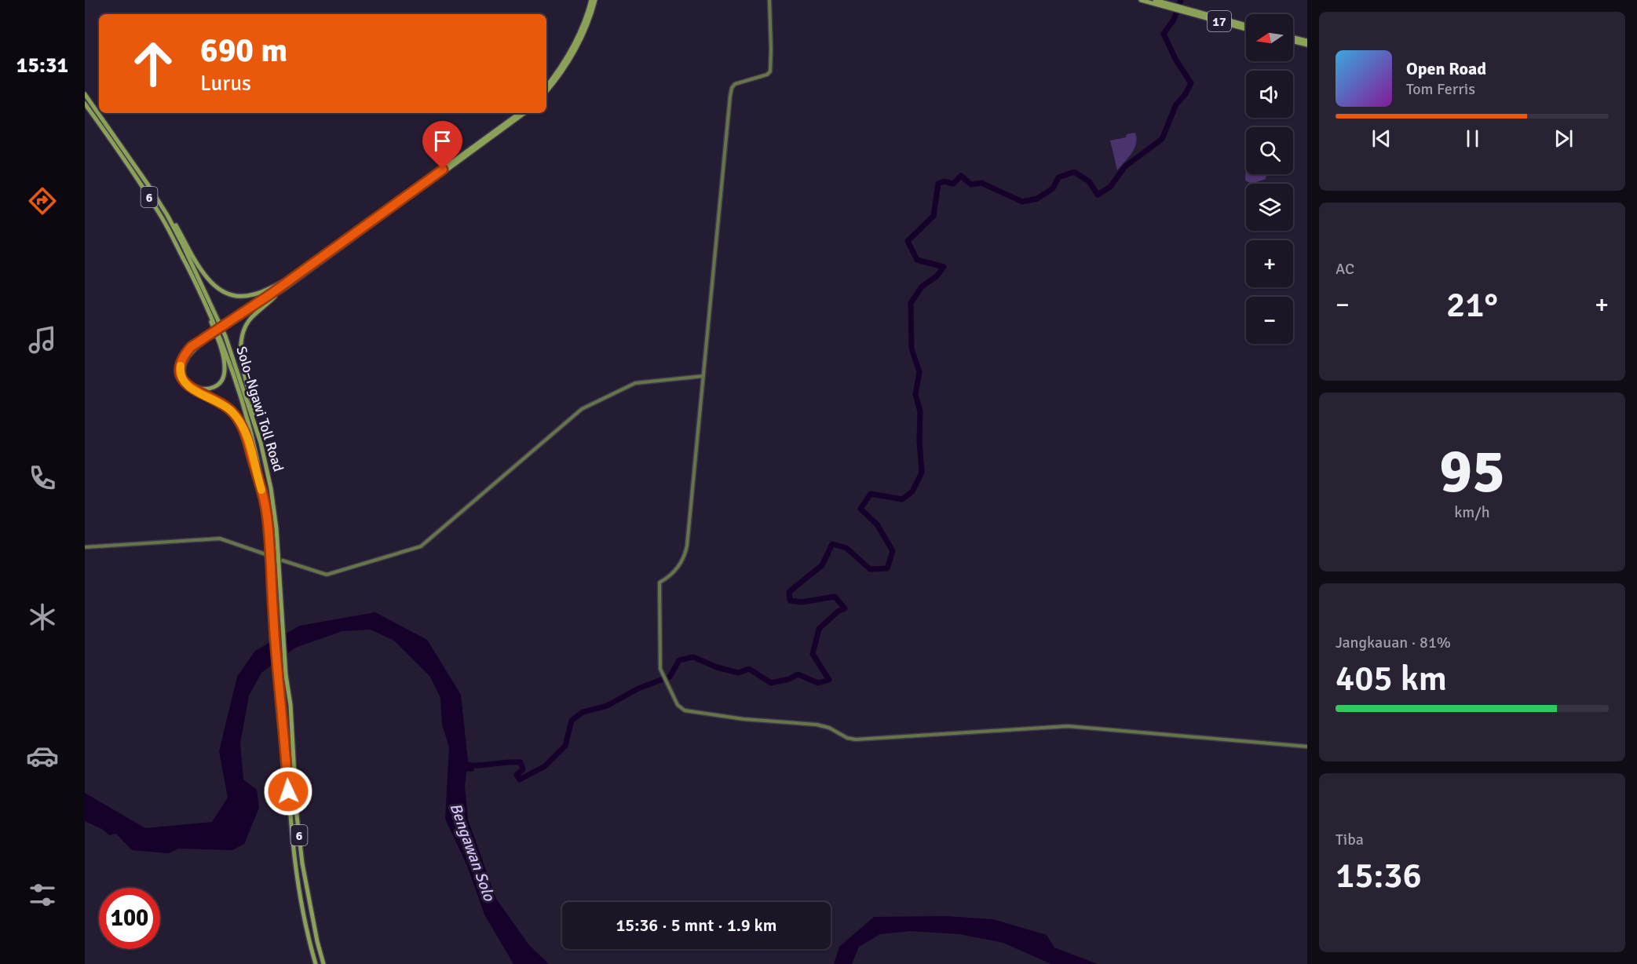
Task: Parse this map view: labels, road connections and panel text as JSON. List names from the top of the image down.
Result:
{
  "streets": {
    "highway": ["17", "6", "Solo–Ngawi Toll Road"]
  },
  "water": ["Bengawan Solo"],
  "north": "left",
  "page": {
    "tabs": "15:31",
    "map_buttons": ["+", "−"],
    "turn": ["690 m", "Lurus"],
    "song": ["Open Road", "Tom Ferris"],
    "tile": [
      "AC",
      ["95", "km/h"],
      ["Jangkauan · 81%", "405 km"],
      ["Tiba", "15:36"]
    ],
    "heat": ["−", "21°", "+"],
    "limit": "100",
    "trip": "15:36 · 5 mnt · 1.9 km"
  }
}
